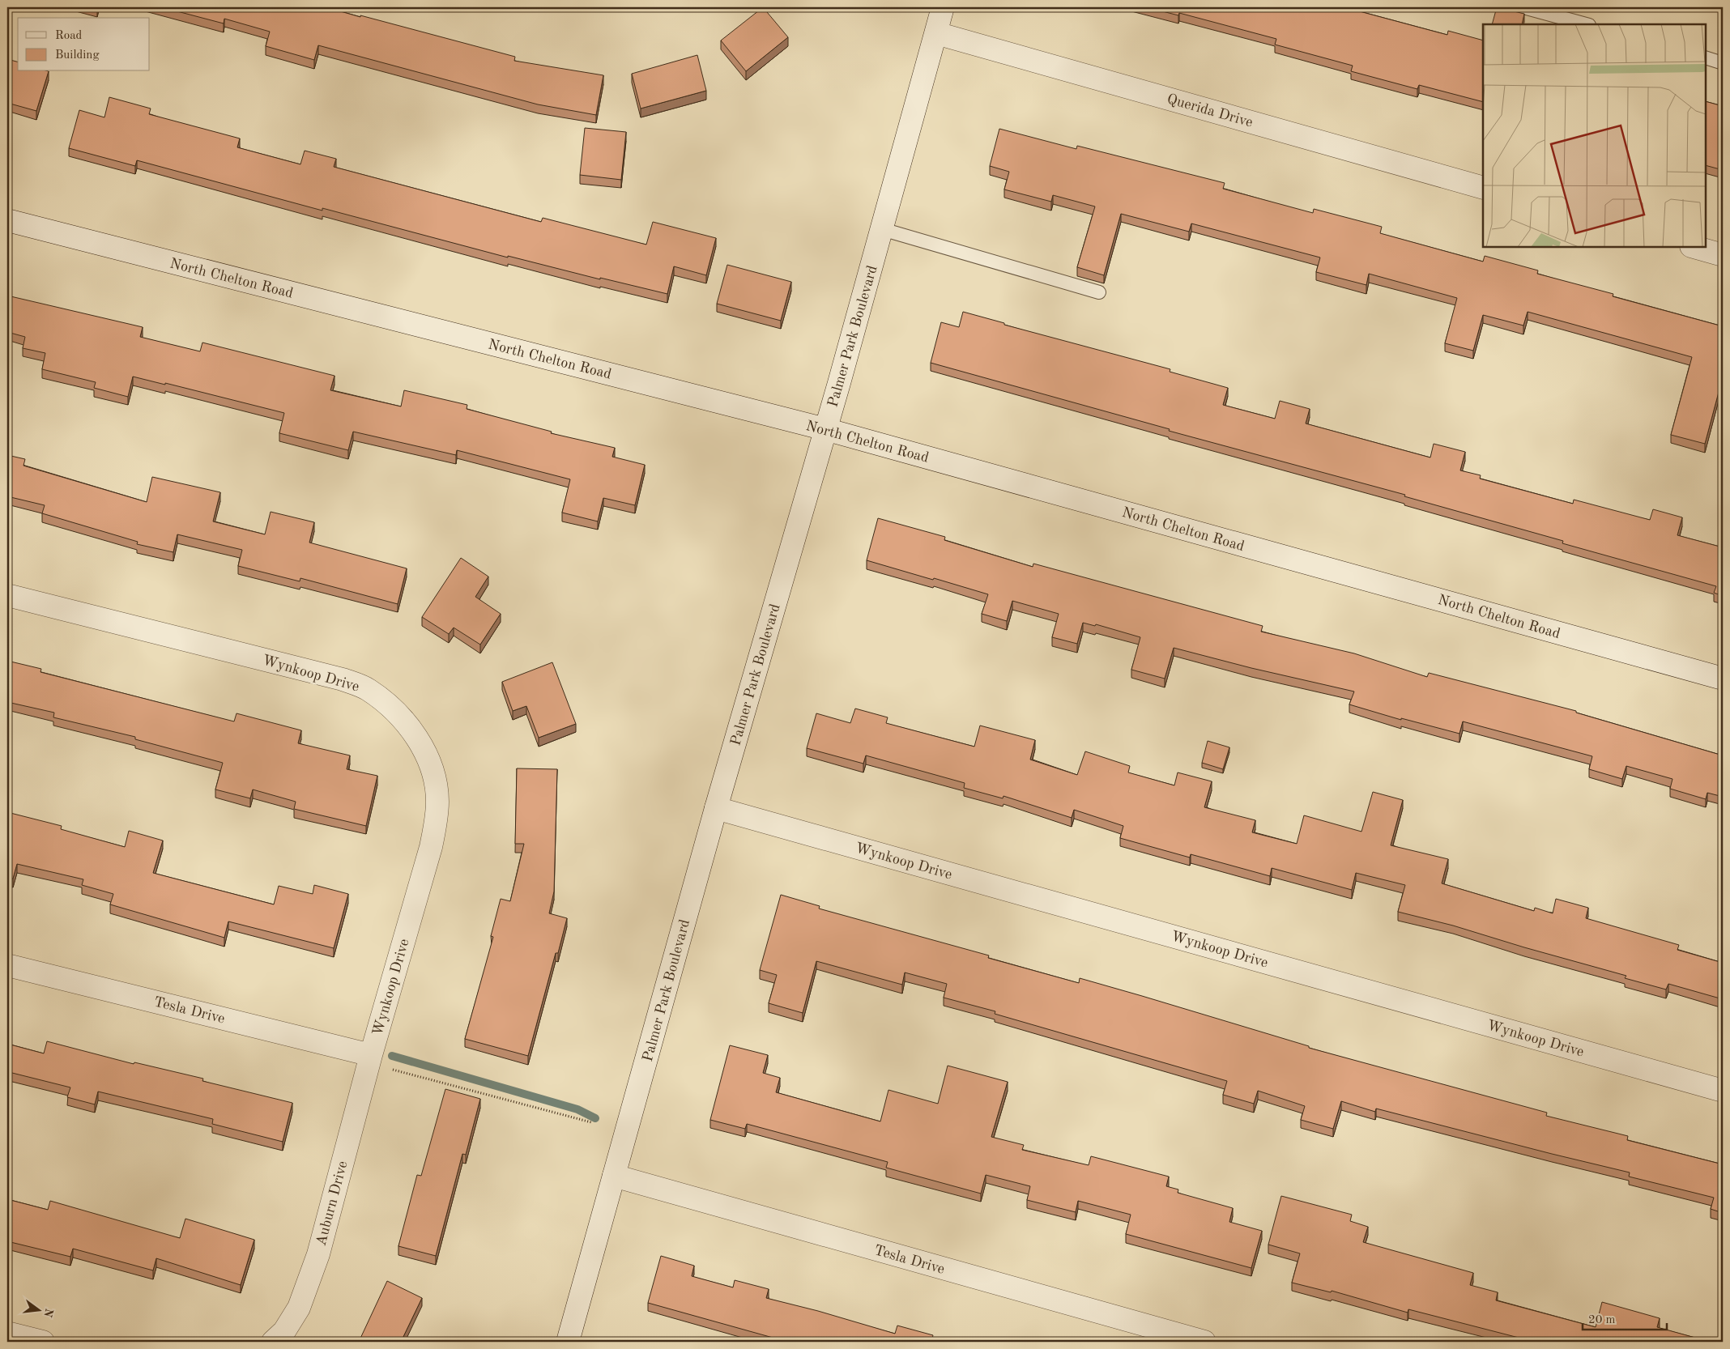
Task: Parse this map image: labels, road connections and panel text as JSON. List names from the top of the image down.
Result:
{
  "streets": {
    "street": [
      "Querida Drive",
      "North Chelton Road",
      "Palmer Park Boulevard",
      "Wynkoop Drive",
      "Tesla Drive",
      "Auburn Drive"
    ]
  },
  "crossings": [
    ["Querida Drive", "Palmer Park Boulevard"],
    ["North Chelton Road", "Palmer Park Boulevard"],
    ["Palmer Park Boulevard", "Wynkoop Drive"],
    ["Palmer Park Boulevard", "Tesla Drive"],
    ["Wynkoop Drive", "Tesla Drive"],
    ["Wynkoop Drive", "Auburn Drive"],
    ["Tesla Drive", "Auburn Drive"]
  ],
  "legend": ["Road", "Building"],
  "scale_bar": "20 m",
  "north": "right"
}
